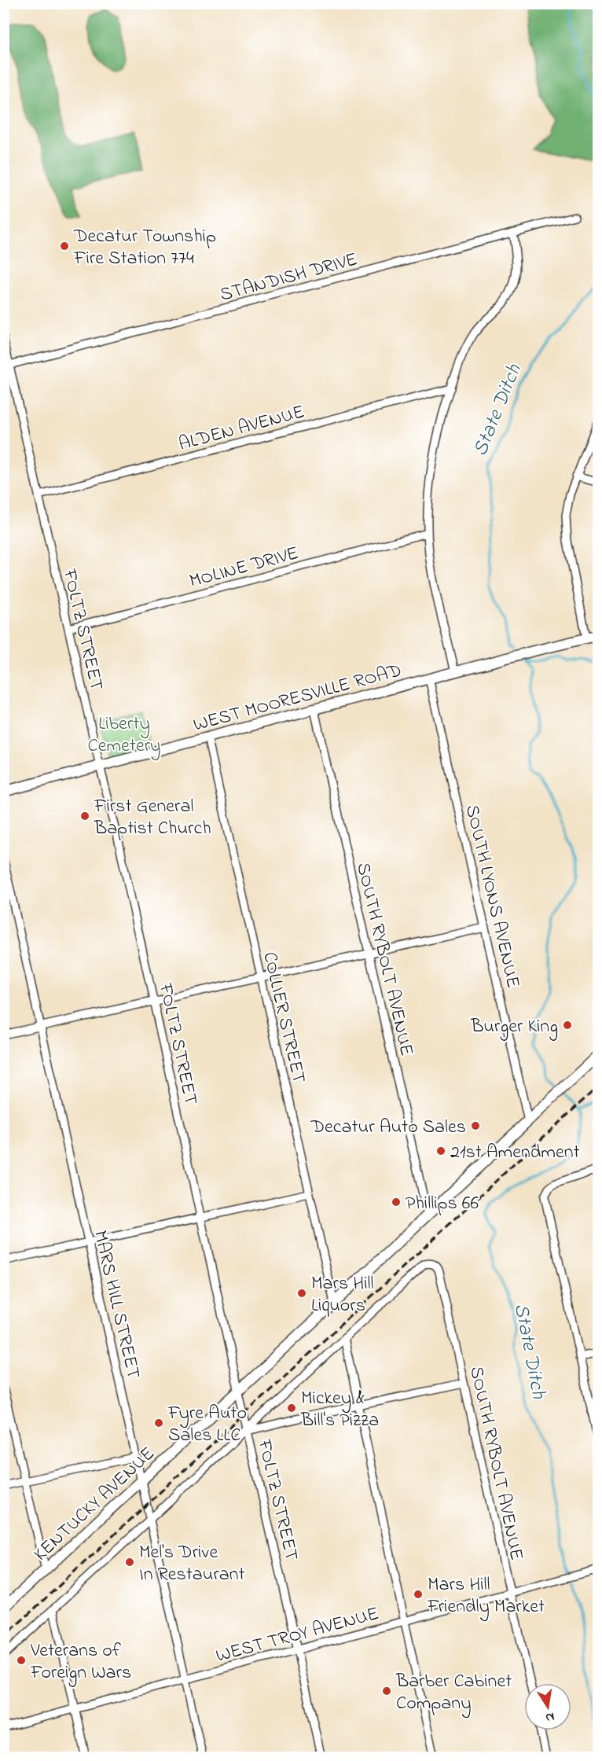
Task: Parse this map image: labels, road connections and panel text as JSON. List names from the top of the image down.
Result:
{
  "streets": {
    "main road": ["WEST MOORESVILLE ROAD", "KENTUCKY AVENUE"],
    "street": [
      "STANDISH DRIVE",
      "ALDEN AVENUE",
      "MOLINE DRIVE",
      "FOLTZ STREET",
      "SOUTH LYONS AVENUE",
      "SOUTH RYBOLT AVENUE",
      "COLLIER STREET",
      "MARS HILL STREET",
      "WEST TROY AVENUE"
    ]
  },
  "crossings": [
    ["STANDISH DRIVE", "FOLTZ STREET"],
    ["ALDEN AVENUE", "FOLTZ STREET"],
    ["MOLINE DRIVE", "FOLTZ STREET"],
    ["FOLTZ STREET", "WEST MOORESVILLE ROAD"],
    ["FOLTZ STREET", "KENTUCKY AVENUE"],
    ["FOLTZ STREET", "WEST TROY AVENUE"],
    ["WEST MOORESVILLE ROAD", "SOUTH LYONS AVENUE"],
    ["WEST MOORESVILLE ROAD", "SOUTH RYBOLT AVENUE"],
    ["WEST MOORESVILLE ROAD", "COLLIER STREET"],
    ["SOUTH LYONS AVENUE", "KENTUCKY AVENUE"],
    ["SOUTH RYBOLT AVENUE", "KENTUCKY AVENUE"],
    ["SOUTH RYBOLT AVENUE", "WEST TROY AVENUE"],
    ["COLLIER STREET", "KENTUCKY AVENUE"],
    ["MARS HILL STREET", "KENTUCKY AVENUE"],
    ["MARS HILL STREET", "WEST TROY AVENUE"]
  ],
  "water": ["State Ditch"],
  "parks": ["Liberty Cemetery"],
  "places": [
    "Decatur Township Fire Station 774",
    "First General Baptist Church",
    "Burger King",
    "Decatur Auto Sales",
    "21st Amendment",
    "Phillips 66",
    "Mars Hill Liquors",
    "Mickey & Bill's Pizza",
    "Fyre Auto Sales LLC",
    "Mel's Drive In Restaurant",
    "Mars Hill Friendly Market",
    "Veterans of Foreign Wars",
    "Barber Cabinet Company"
  ],
  "north": "bottom"
}
